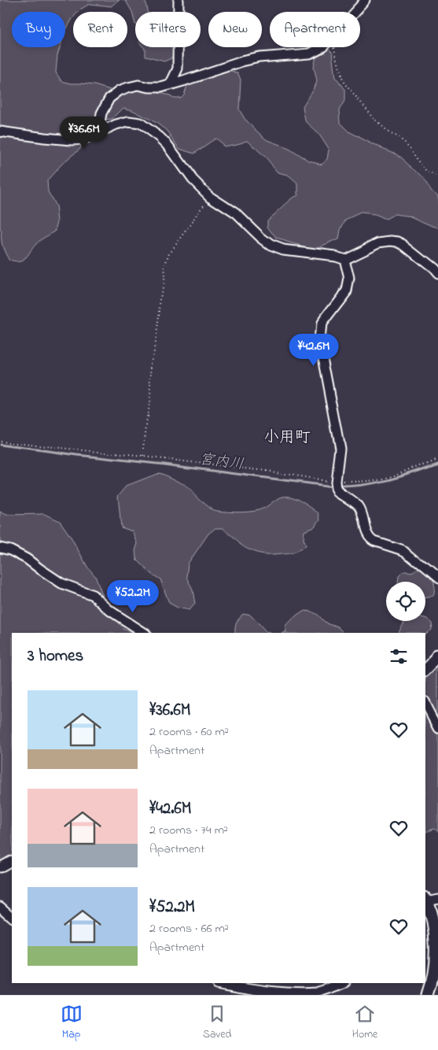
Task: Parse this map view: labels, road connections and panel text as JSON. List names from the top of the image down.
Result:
{
  "districts": ["小用町"],
  "water": ["宮内川"],
  "page": {
    "chip": [
      "Buy",
      "Rent",
      "Filters",
      "New",
      "Apartment"
    ],
    "price": ["¥36.6M", "¥42.6M", "¥52.2M"],
    "heading": "3 homes",
    "list": [
      {
        "name": "¥36.6M",
        "note": "2 rooms · 60 m² · Apartment"
      },
      {
        "name": "¥42.6M",
        "note": "2 rooms · 74 m² · Apartment"
      },
      {
        "name": "¥52.2M",
        "note": "2 rooms · 66 m² · Apartment"
      }
    ],
    "tabs": ["Map", "Saved", "Home"]
  }
}
